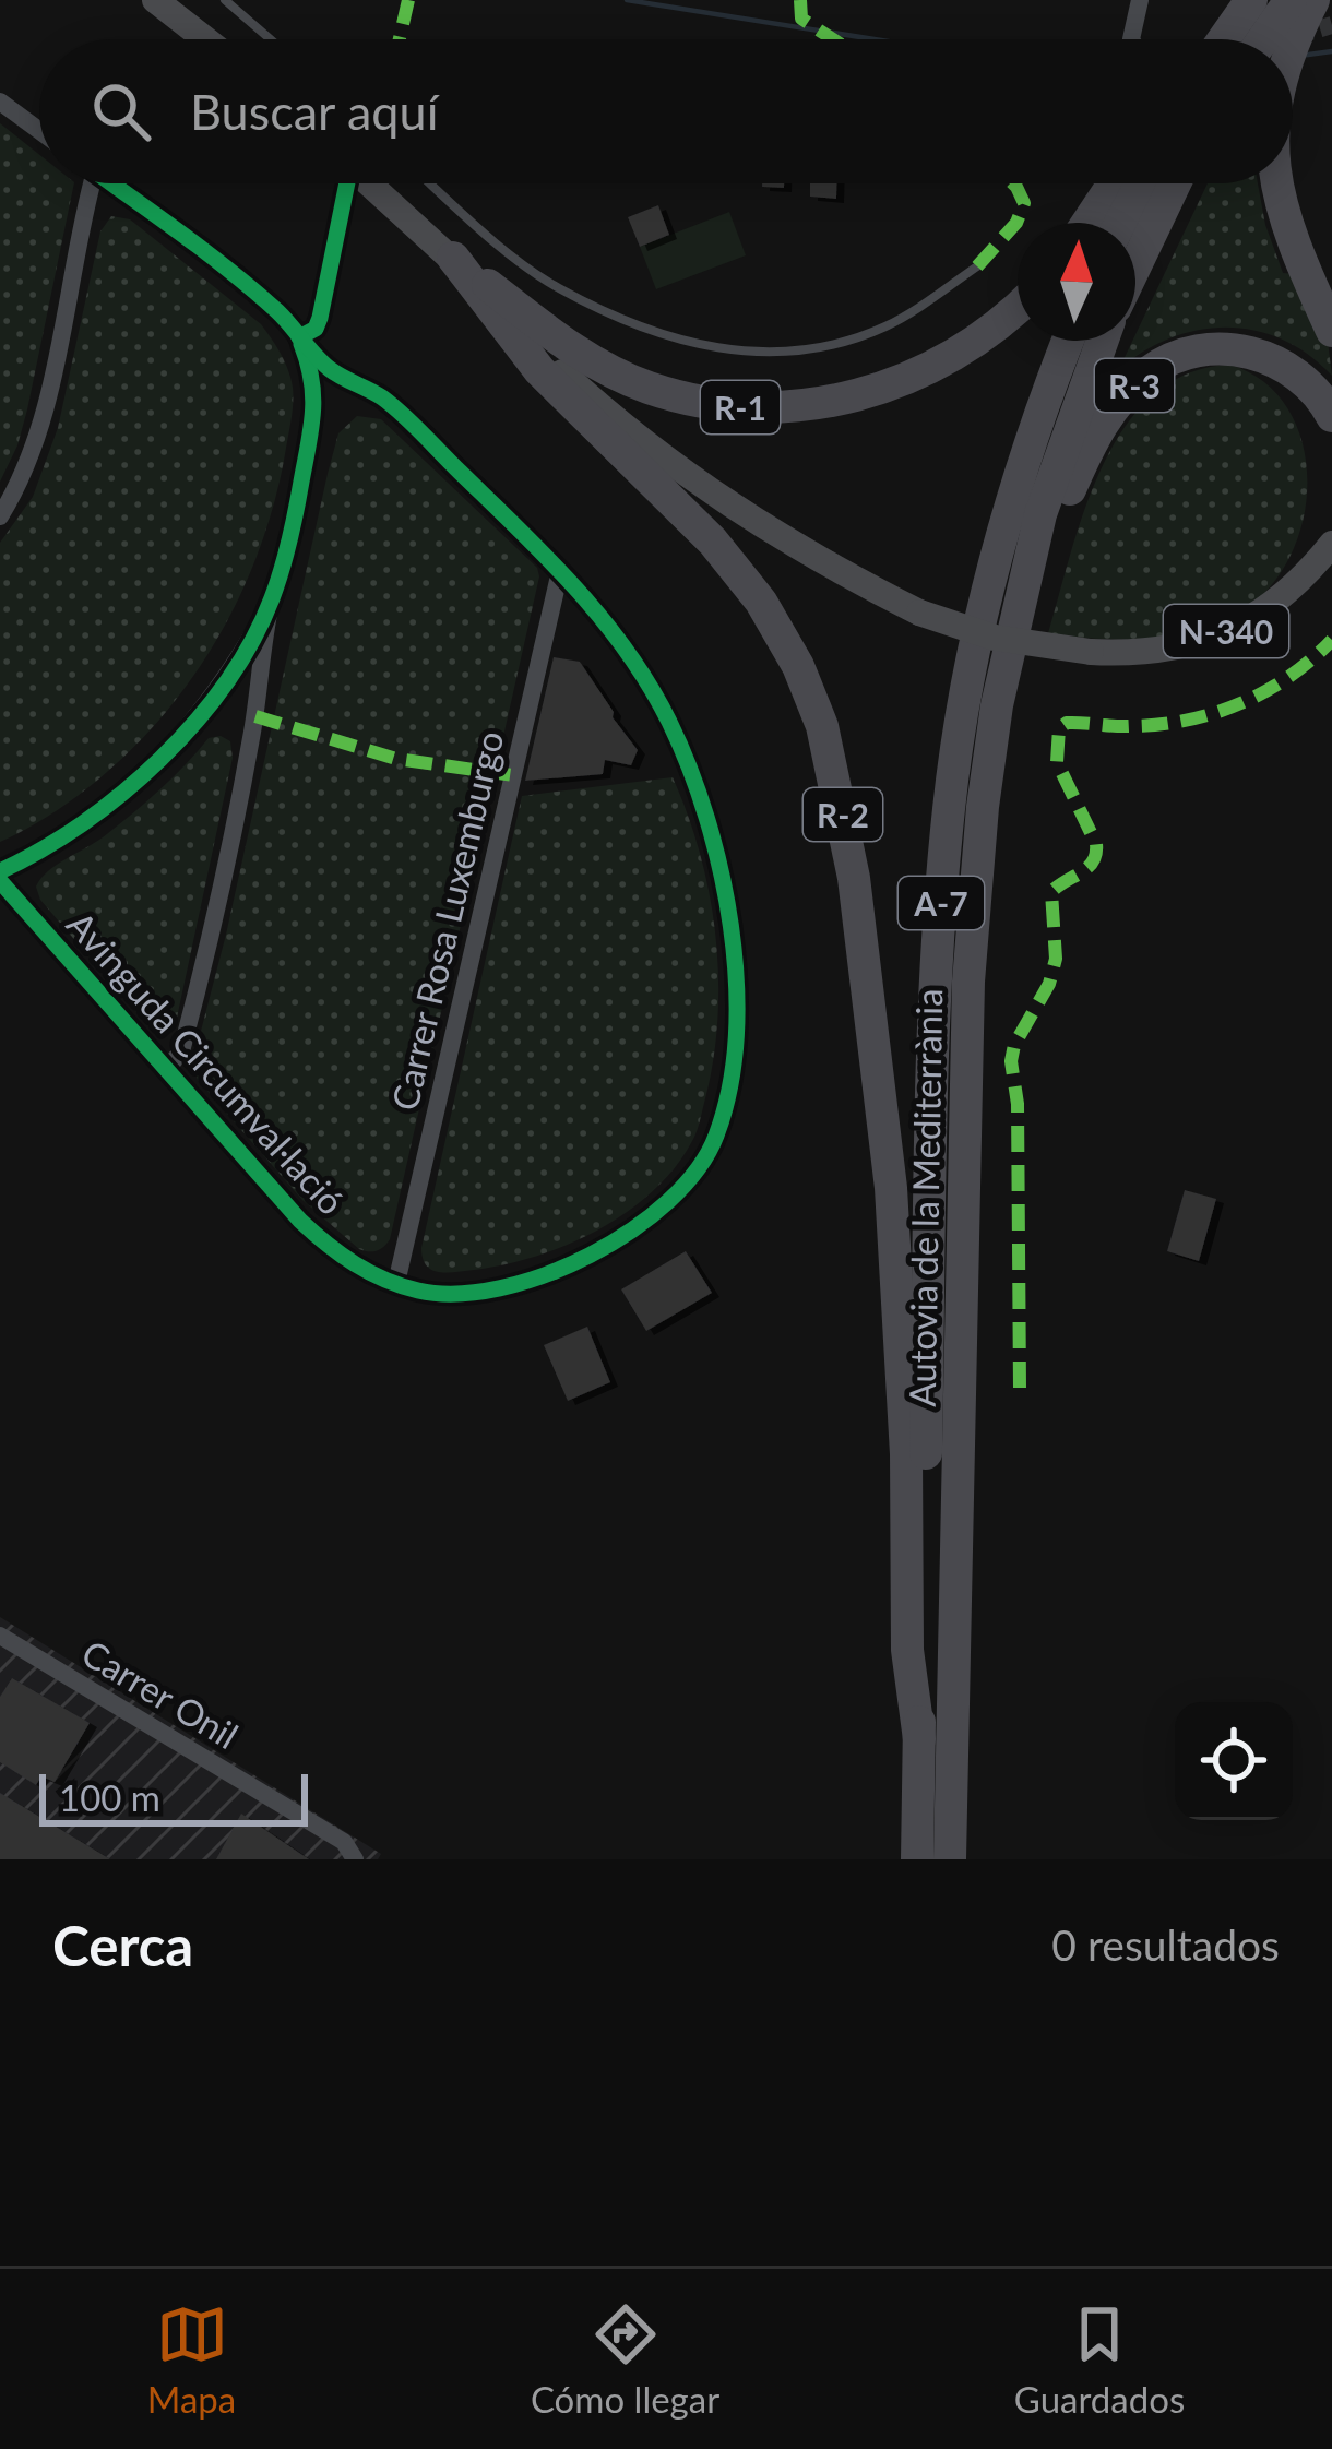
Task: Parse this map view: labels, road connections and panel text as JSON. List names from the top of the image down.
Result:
{
  "streets": {
    "highway": [
      "R-3",
      "R-1",
      "R-2",
      "A-7",
      "Autovia de la Mediterrània"
    ],
    "main road": ["N-340"],
    "street": ["Carrer Rosa Luxemburgo", "Avinguda Circumval·lació", "Carrer Onil"]
  },
  "crossings": [
    ["R-3", "Autovia de la Mediterrània"],
    ["R-1", "N-340"],
    ["R-1", "R-2"],
    ["N-340", "R-2"],
    ["R-2", "Autovia de la Mediterrània"],
    ["Carrer Rosa Luxemburgo", "Avinguda Circumval·lació"]
  ],
  "scale_bar": "100 m",
  "north": "top",
  "page": {
    "search": "Buscar aquí",
    "scale": "100 m",
    "heading": ["Cerca", "0 resultados"],
    "nav": ["Mapa", "Cómo llegar", "Guardados"]
  }
}
